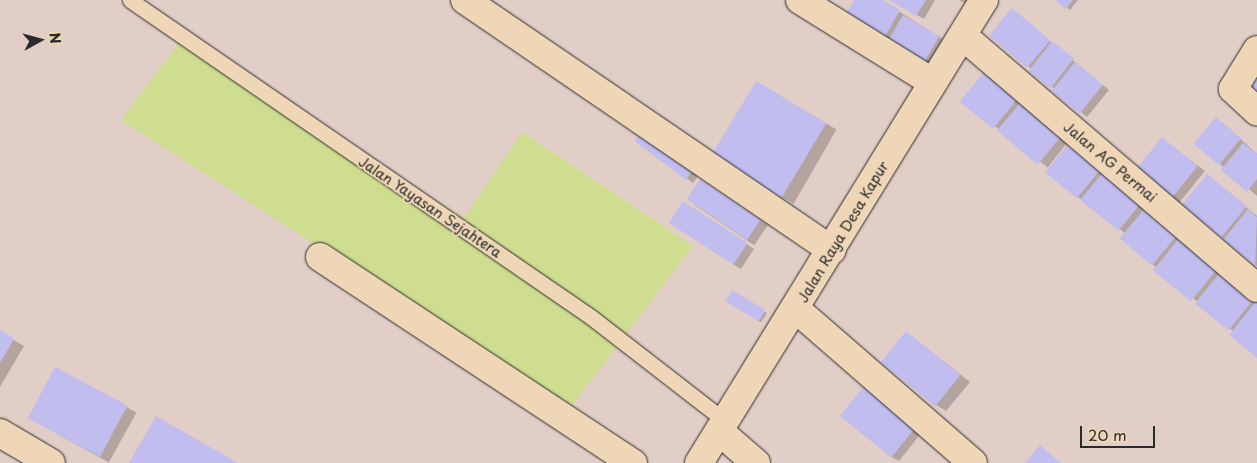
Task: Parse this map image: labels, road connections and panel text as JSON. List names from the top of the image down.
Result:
{
  "streets": {
    "street": ["Jalan AG Permai", "Jalan Raya Desa Kapur"],
    "lane": ["Jalan Yayasan Sejahtera"]
  },
  "crossings": [
    ["Jalan AG Permai", "Jalan Raya Desa Kapur"],
    ["Jalan Yayasan Sejahtera", "Jalan Raya Desa Kapur"]
  ],
  "scale_bar": "20 m",
  "north": "right"
}
